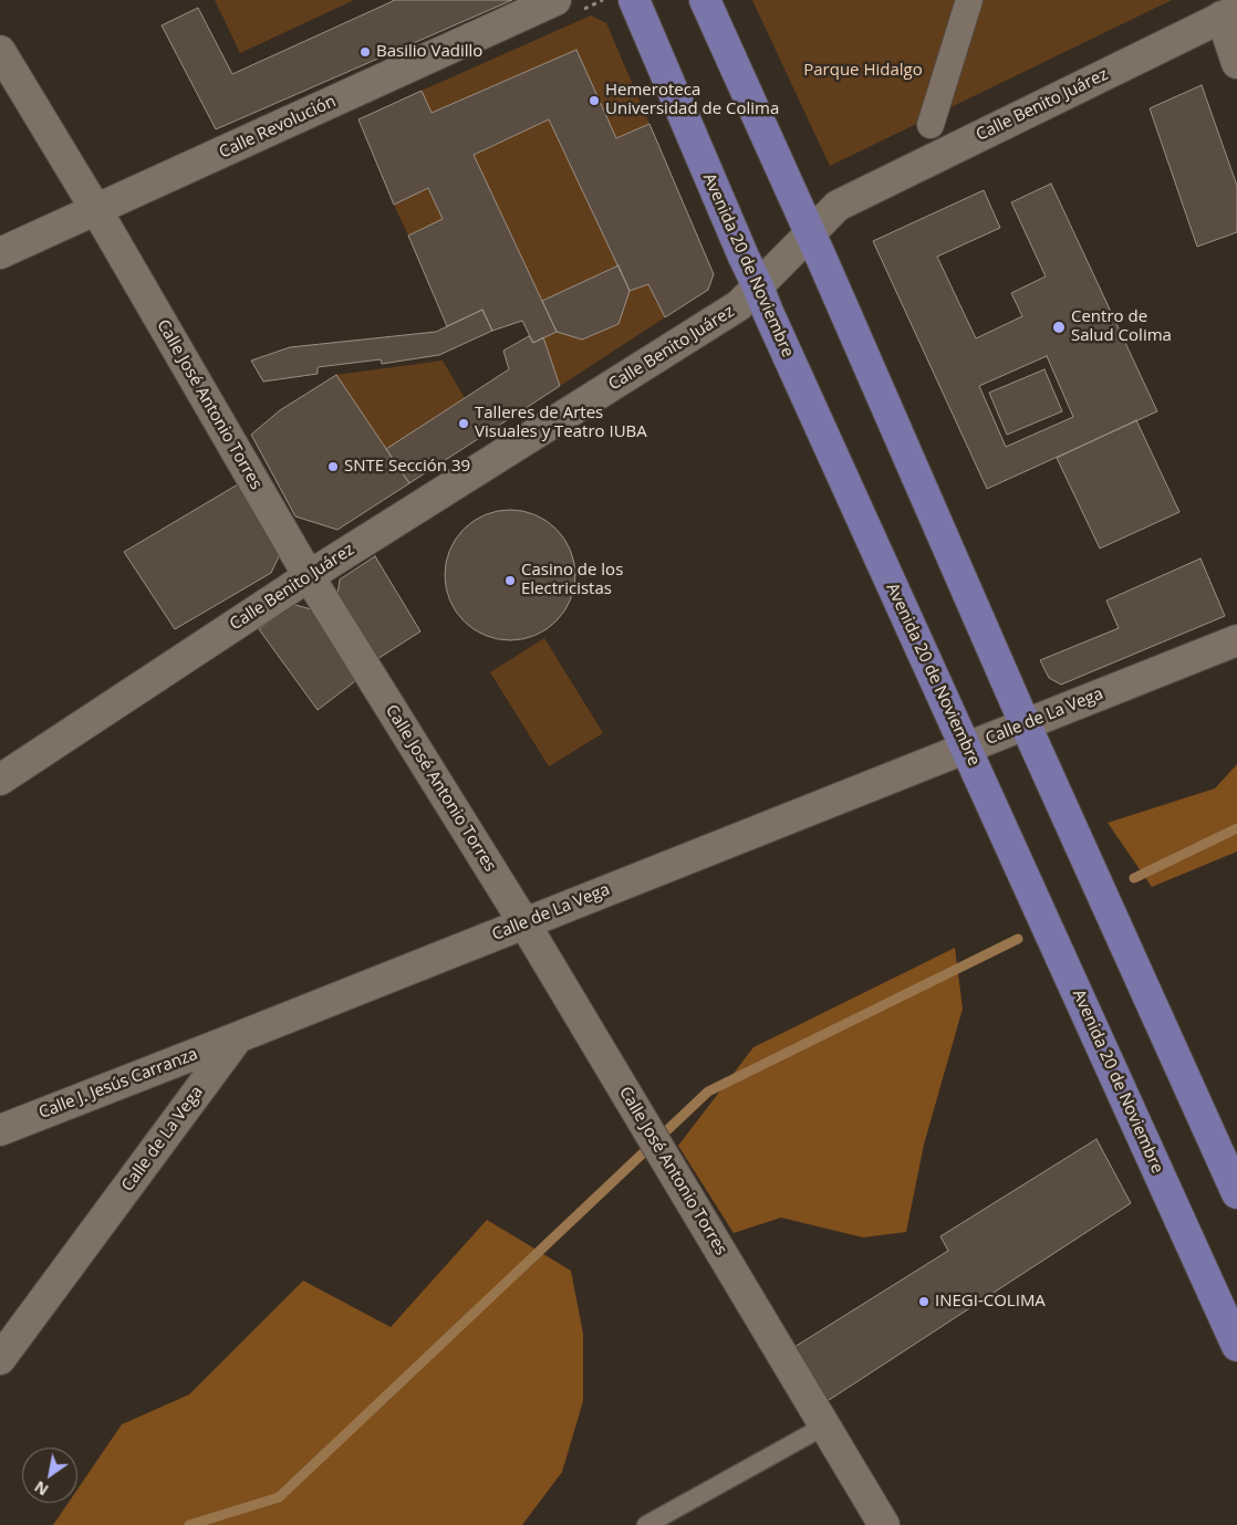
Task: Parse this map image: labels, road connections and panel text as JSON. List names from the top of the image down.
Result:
{
  "streets": {
    "main road": ["Avenida 20 de Noviembre"],
    "street": [
      "Calle Benito Juárez",
      "Calle Revolución",
      "Calle José Antonio Torres",
      "Calle de La Vega",
      "Calle J. Jesús Carranza"
    ]
  },
  "crossings": [
    ["Calle Benito Juárez", "Avenida 20 de Noviembre"],
    ["Calle Benito Juárez", "Calle José Antonio Torres"],
    ["Calle Revolución", "Calle José Antonio Torres"],
    ["Avenida 20 de Noviembre", "Calle de La Vega"],
    ["Calle José Antonio Torres", "Calle de La Vega"],
    ["Calle de La Vega", "Calle J. Jesús Carranza"]
  ],
  "parks": ["Parque Hidalgo"],
  "places": [
    "Basilio Vadillo",
    "Hemeroteca Universidad de Colima",
    "Centro de Salud Colima",
    "Talleres de Artes Visuales y Teatro IUBA",
    "SNTE Sección 39",
    "Casino de los Electricistas",
    "INEGI-COLIMA"
  ],
  "north": "bottom left"
}
